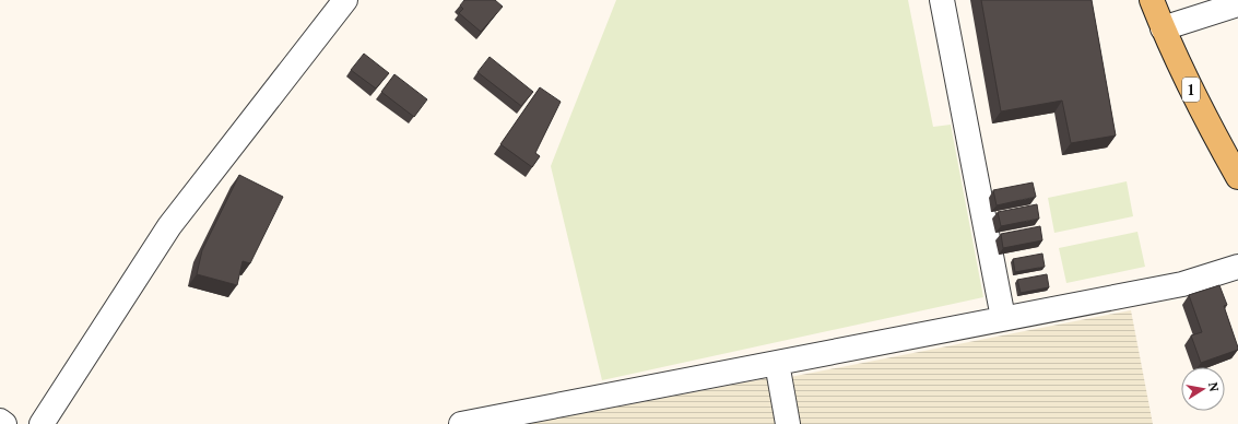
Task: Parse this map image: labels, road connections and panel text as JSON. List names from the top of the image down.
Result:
{
  "streets": {
    "main road": ["1"]
  },
  "north": "right"
}
